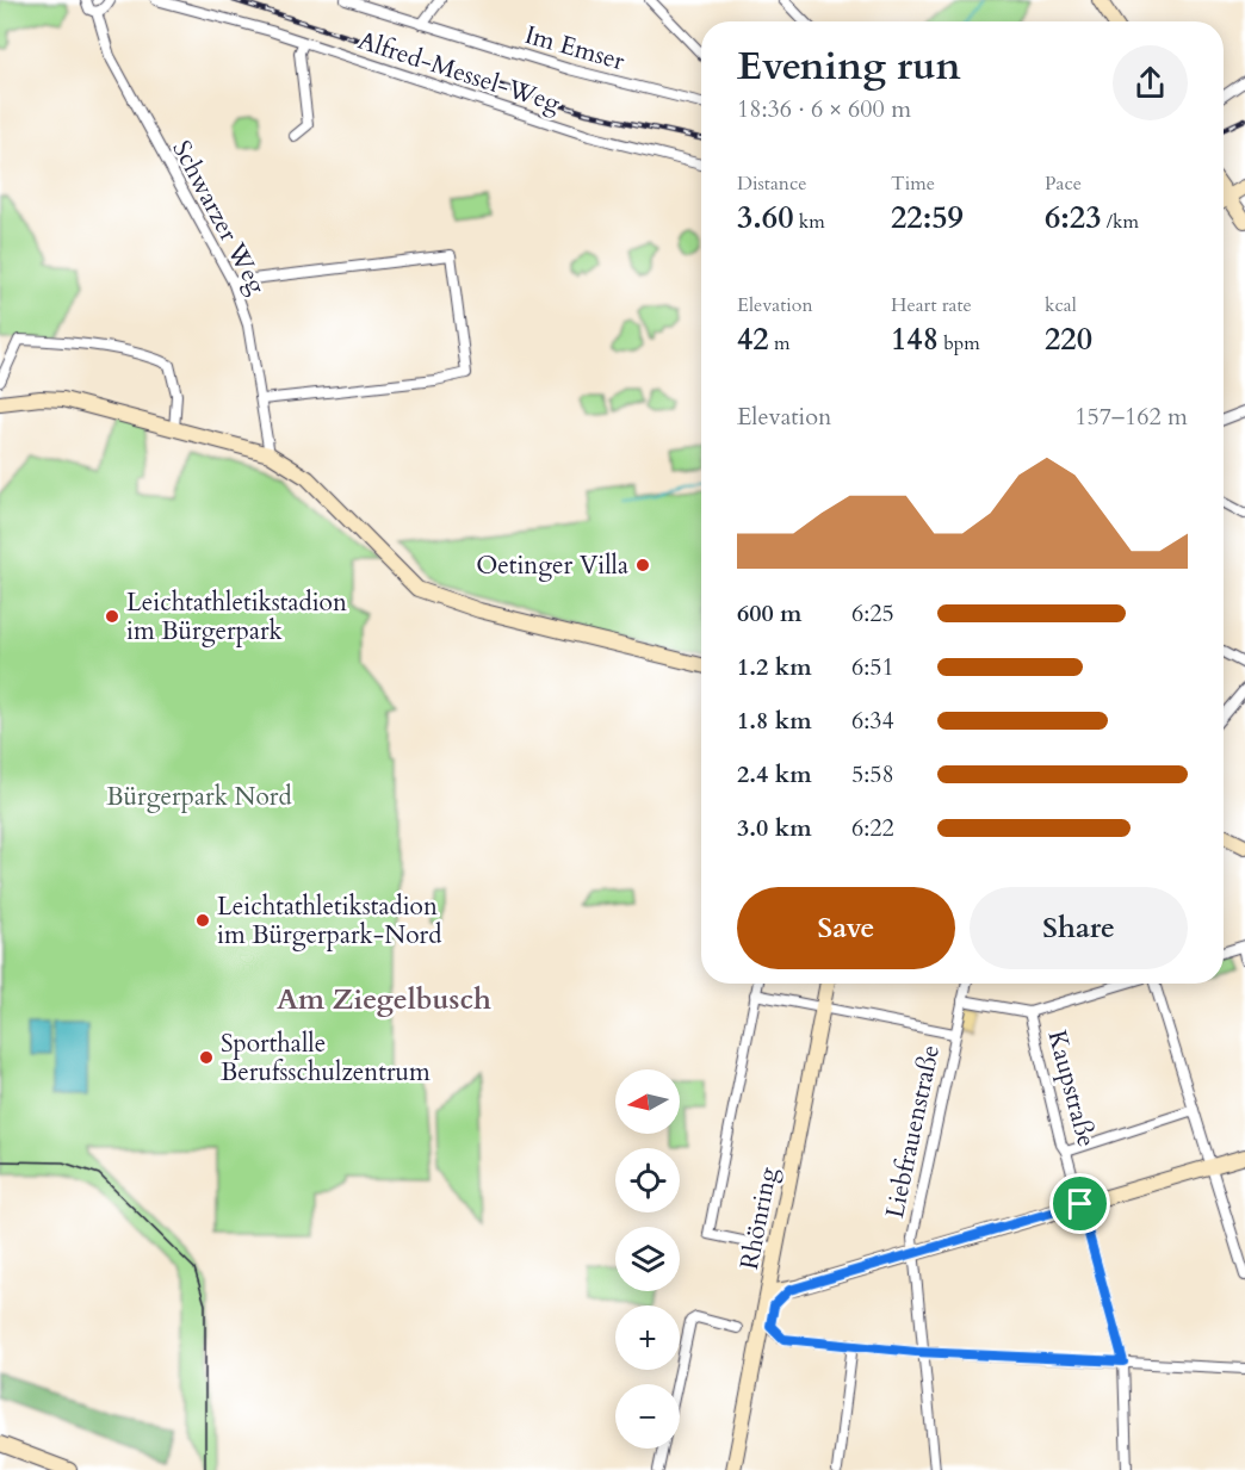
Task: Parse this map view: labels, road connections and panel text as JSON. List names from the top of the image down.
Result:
{
  "streets": {
    "main road": ["Rhönring"],
    "street": [
      "Im Emser",
      "Alfred-Messel-Weg",
      "Schwarzer Weg",
      "Kaupstraße",
      "Liebfrauenstraße"
    ]
  },
  "districts": ["Am Ziegelbusch"],
  "parks": ["Bürgerpark Nord"],
  "places": [
    "Oetinger Villa",
    "Leichtathletikstadion im Bürgerpark",
    "Leichtathletikstadion im Bürgerpark-Nord",
    "Sporthalle Berufsschulzentrum"
  ],
  "north": "left",
  "page": {
    "heading": ["Evening run", "18:36 · 6 × 600 m"],
    "stats": [
      ["Distance", "3.60 km"],
      ["Time", "22:59"],
      ["Pace", "6:23 /km"],
      ["Elevation", "42 m"],
      ["Heart rate", "148 bpm"],
      ["kcal", "220"]
    ],
    "chart": ["Elevation", "157–162 m"],
    "list": [
      {
        "name": "600 m",
        "note": "6:25"
      },
      {
        "name": "1.2 km",
        "note": "6:51"
      },
      {
        "name": "1.8 km",
        "note": "6:34"
      },
      {
        "name": "2.4 km",
        "note": "5:58"
      },
      {
        "name": "3.0 km",
        "note": "6:22"
      }
    ],
    "buttons": ["Save", "Share"],
    "map_buttons": ["+", "−"]
  }
}
